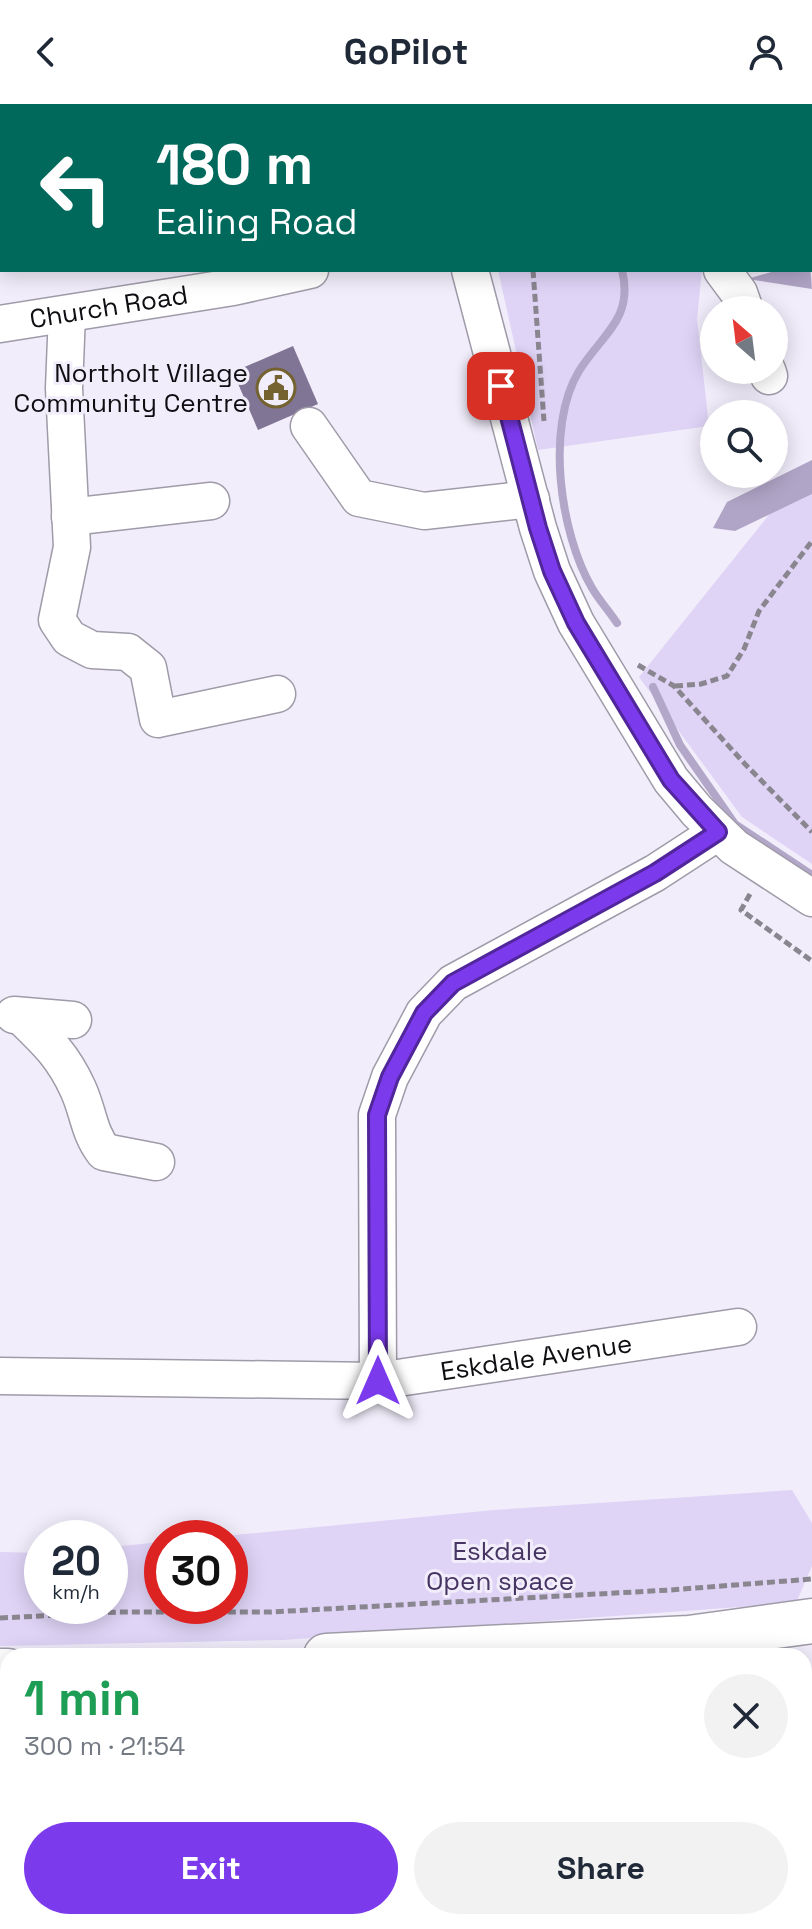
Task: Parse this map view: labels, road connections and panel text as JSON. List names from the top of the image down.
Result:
{
  "streets": {
    "street": ["Church Road", "Eskdale Avenue"]
  },
  "parks": ["Eskdale Open space"],
  "places": {
    "public building": ["Northolt Village Community Centre"]
  },
  "north": "top left",
  "page": {
    "header": "GoPilot",
    "turn": ["180 m", "Ealing Road"],
    "speed": "20 km/h",
    "limit": "30",
    "heading": ["1 min", "300 m · 21:54"],
    "buttons": ["Exit", "Share"]
  }
}
